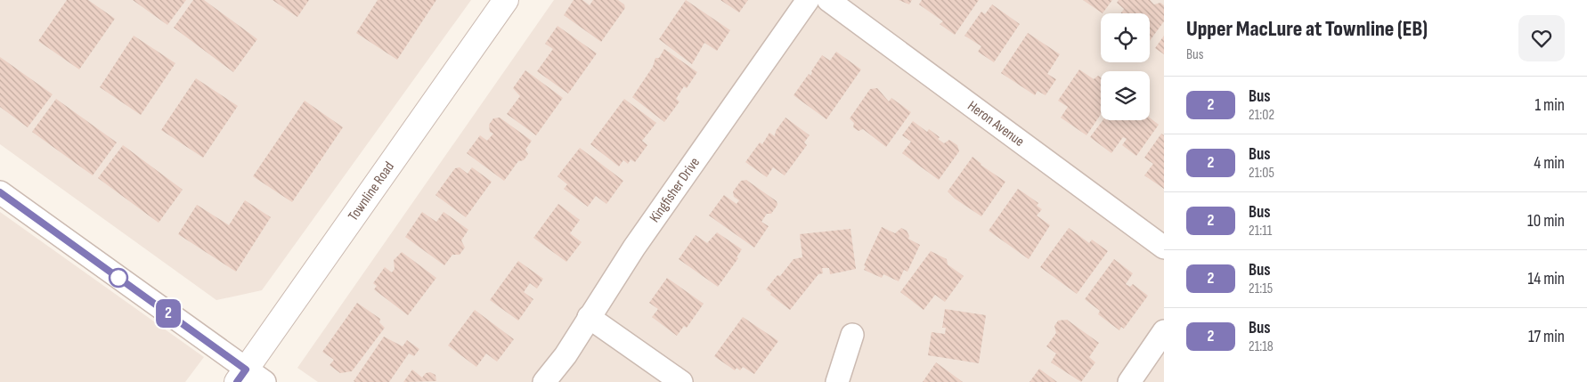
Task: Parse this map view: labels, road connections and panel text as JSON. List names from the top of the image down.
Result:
{
  "streets": {
    "street": ["Heron Avenue", "Kingfisher Drive", "Townline Road"]
  },
  "lines": ["bus line 2"],
  "page": {
    "on_map": "2",
    "heading": ["Upper MacLure at Townline (EB)", "Bus"],
    "list": [
      {
        "mark": "2",
        "name": "Bus",
        "note": "21:02",
        "value": "1 min"
      },
      {
        "mark": "2",
        "name": "Bus",
        "note": "21:05",
        "value": "4 min"
      },
      {
        "mark": "2",
        "name": "Bus",
        "note": "21:11",
        "value": "10 min"
      },
      {
        "mark": "2",
        "name": "Bus",
        "note": "21:15",
        "value": "14 min"
      },
      {
        "mark": "2",
        "name": "Bus",
        "note": "21:18",
        "value": "17 min"
      }
    ]
  }
}
